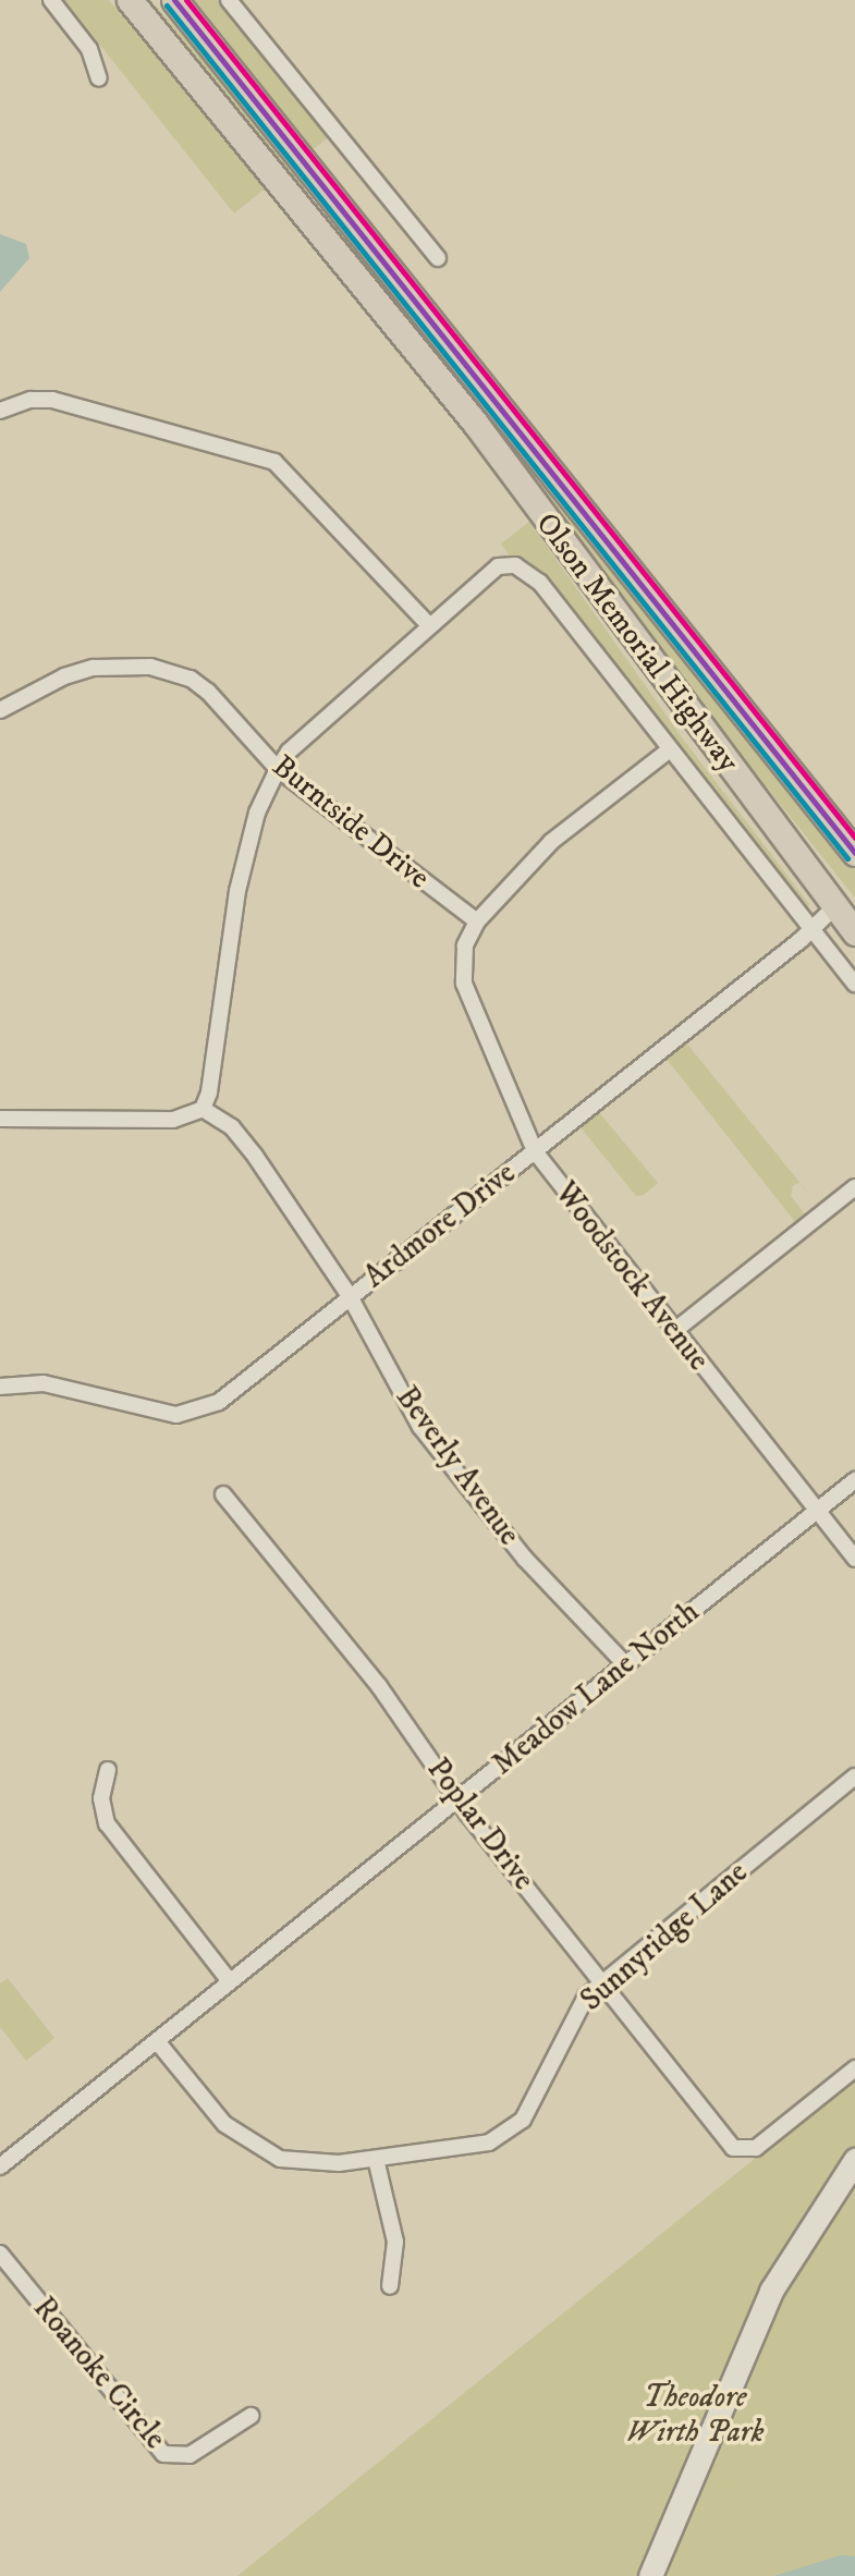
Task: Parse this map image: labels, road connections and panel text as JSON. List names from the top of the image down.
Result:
{
  "streets": {
    "main road": ["Olson Memorial Highway"],
    "street": [
      "Burntside Drive",
      "Ardmore Drive",
      "Woodstock Avenue",
      "Beverly Avenue",
      "Meadow Lane North",
      "Poplar Drive",
      "Sunnyridge Lane",
      "Roanoke Circle"
    ]
  },
  "crossings": [
    ["Olson Memorial Highway", "Ardmore Drive"],
    ["Burntside Drive", "Woodstock Avenue"],
    ["Ardmore Drive", "Woodstock Avenue"],
    ["Ardmore Drive", "Beverly Avenue"],
    ["Woodstock Avenue", "Meadow Lane North"],
    ["Beverly Avenue", "Meadow Lane North"],
    ["Meadow Lane North", "Poplar Drive"],
    ["Meadow Lane North", "Sunnyridge Lane"],
    ["Poplar Drive", "Sunnyridge Lane"]
  ],
  "parks": ["Theodore Wirth Park"]
}
